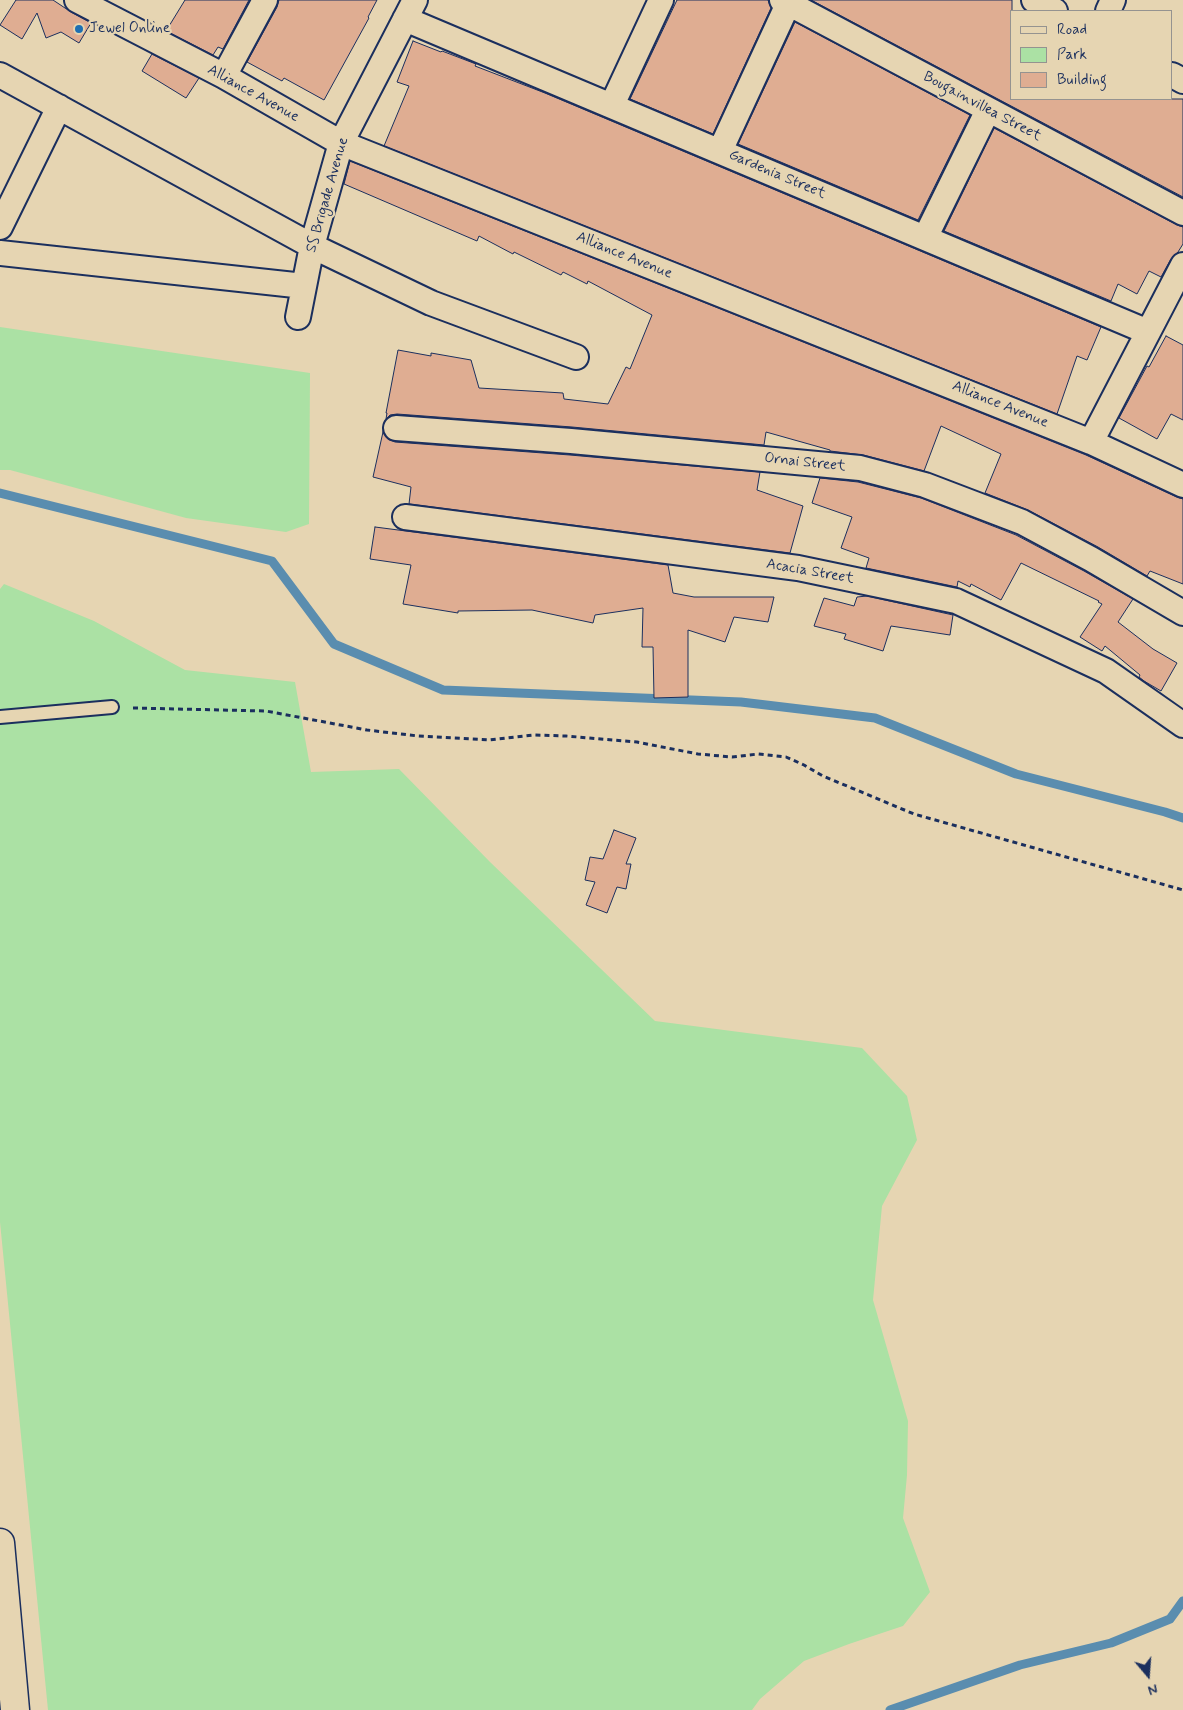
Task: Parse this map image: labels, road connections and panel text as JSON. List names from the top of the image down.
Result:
{
  "streets": {
    "street": [
      "Alliance Avenue",
      "Bougainvillea Street",
      "Gardenia Street",
      "SS Brigade Avenue",
      "Ornai Street",
      "Acacia Street"
    ]
  },
  "crossings": [
    ["Alliance Avenue", "SS Brigade Avenue"],
    ["Gardenia Street", "SS Brigade Avenue"]
  ],
  "places": ["Jewel Online"],
  "legend": ["Road", "Park", "Building"],
  "north": "bottom"
}
